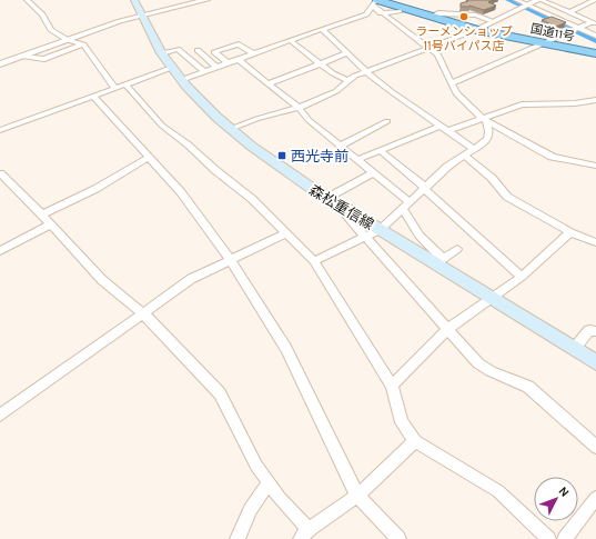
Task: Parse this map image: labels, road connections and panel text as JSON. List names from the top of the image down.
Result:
{
  "streets": {
    "highway": ["国道11号"],
    "main road": ["森松重信線"]
  },
  "places": {
    "other": ["ラーメンショップ 11号バイパス店"],
    "transit": ["西光寺前"]
  },
  "north": "top right"
}
